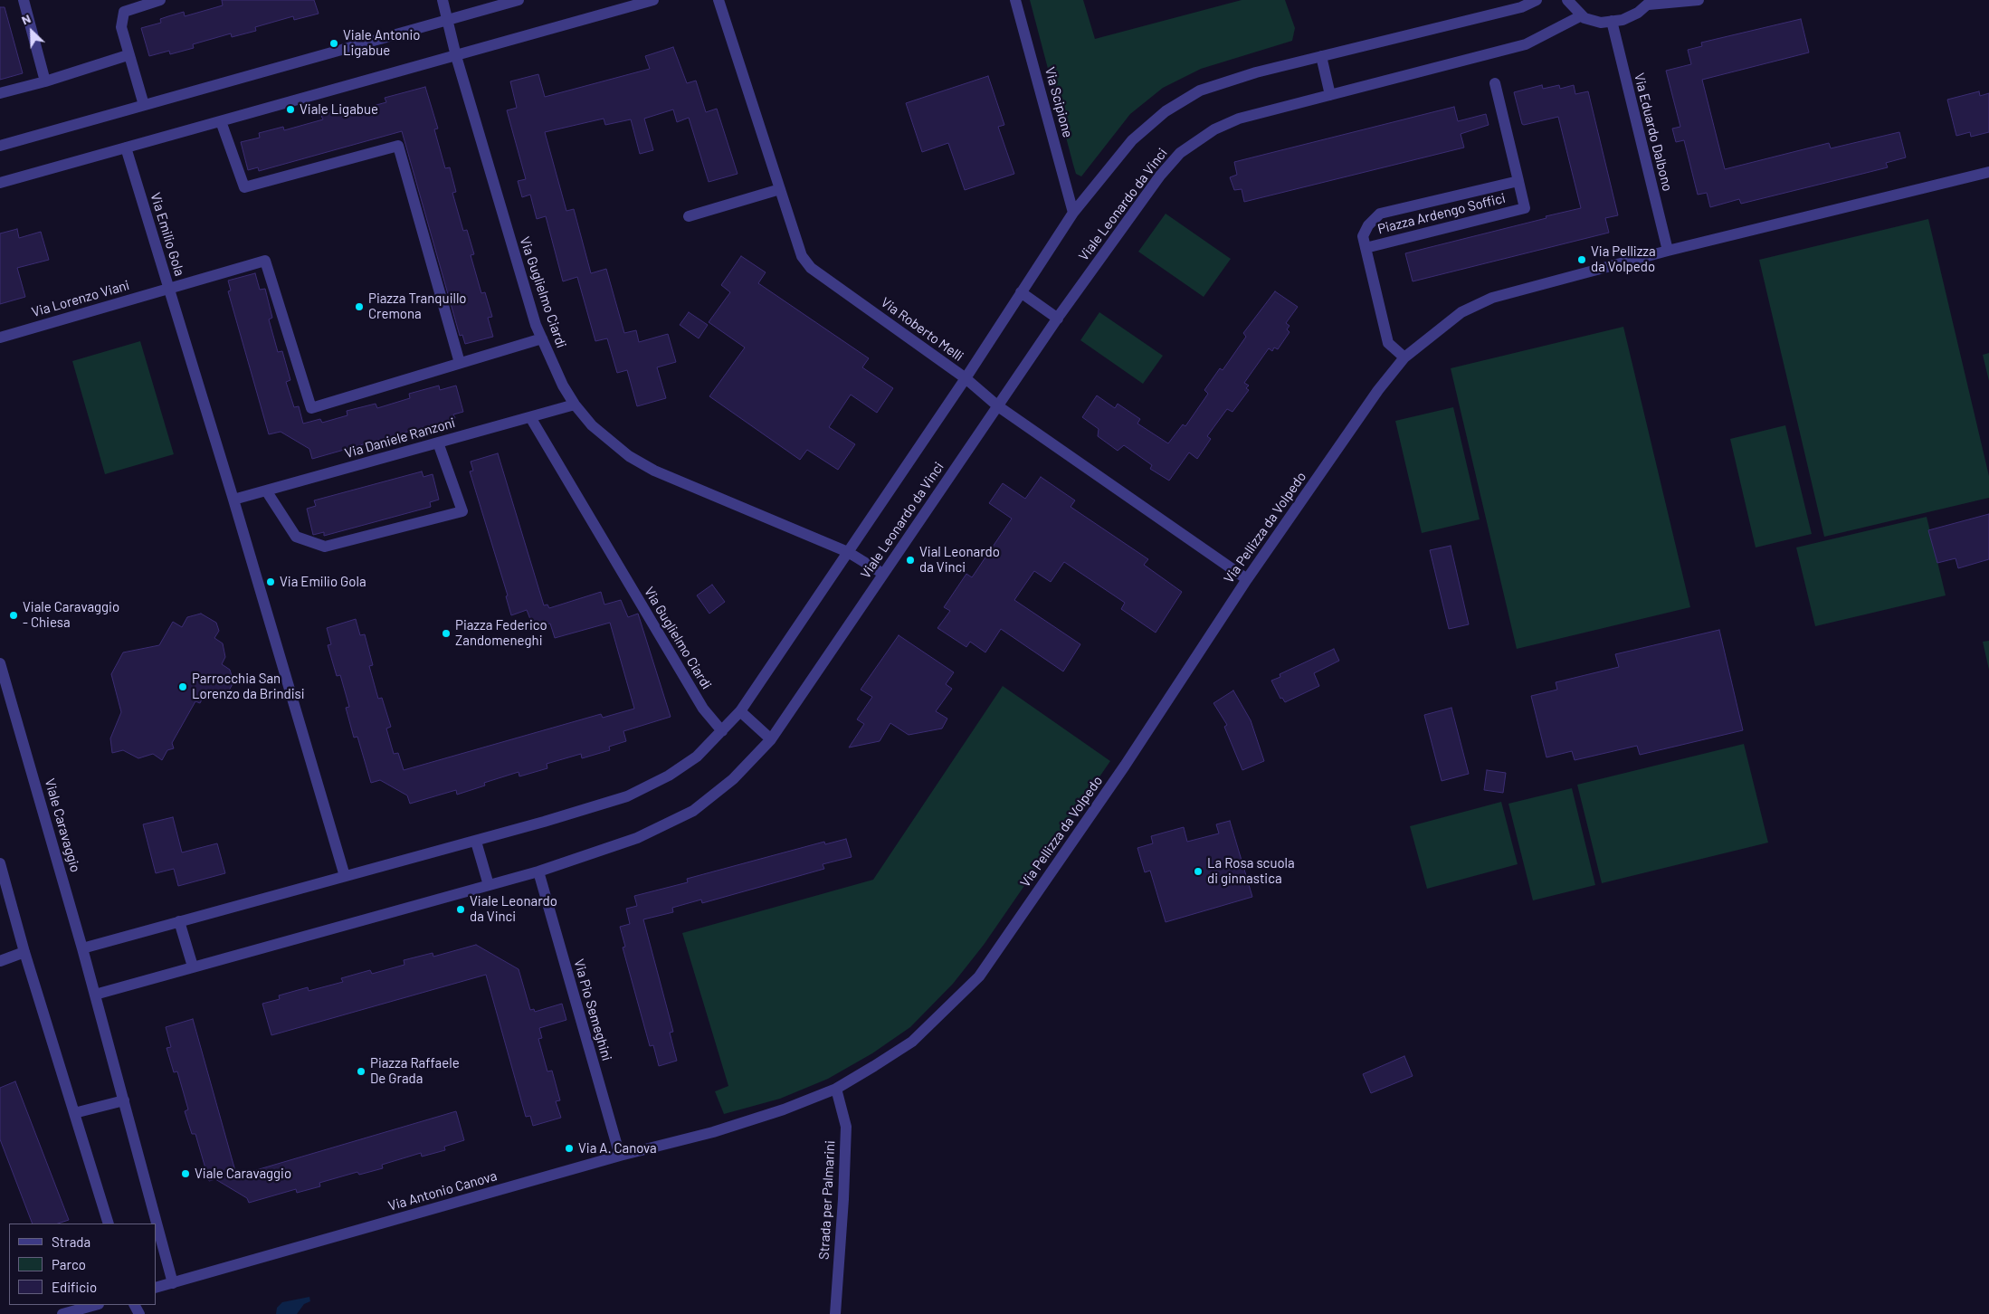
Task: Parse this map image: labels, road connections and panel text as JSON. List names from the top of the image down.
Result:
{
  "streets": {
    "street": [
      "Via Scipione",
      "Via Eduardo Dalbono",
      "Viale Leonardo da Vinci",
      "Piazza Ardengo Soffici",
      "Via Emilio Gola",
      "Via Guglielmo Ciardi",
      "Via Lorenzo Viani",
      "Via Roberto Melli",
      "Via Daniele Ranzoni",
      "Via Pellizza da Volpedo",
      "Viale Caravaggio",
      "Via Pio Semeghini",
      "Via Antonio Canova",
      "Strada per Palmarini"
    ]
  },
  "crossings": [
    ["Via Scipione", "Viale Leonardo da Vinci"],
    ["Via Eduardo Dalbono", "Via Pellizza da Volpedo"],
    ["Viale Leonardo da Vinci", "Via Emilio Gola"],
    ["Viale Leonardo da Vinci", "Via Guglielmo Ciardi"],
    ["Viale Leonardo da Vinci", "Via Roberto Melli"],
    ["Viale Leonardo da Vinci", "Viale Caravaggio"],
    ["Viale Leonardo da Vinci", "Via Pio Semeghini"],
    ["Piazza Ardengo Soffici", "Via Pellizza da Volpedo"],
    ["Via Emilio Gola", "Via Lorenzo Viani"],
    ["Via Emilio Gola", "Via Daniele Ranzoni"],
    ["Via Guglielmo Ciardi", "Via Daniele Ranzoni"],
    ["Via Roberto Melli", "Via Pellizza da Volpedo"],
    ["Via Pellizza da Volpedo", "Via Antonio Canova"],
    ["Via Pellizza da Volpedo", "Strada per Palmarini"],
    ["Viale Caravaggio", "Via Antonio Canova"],
    ["Via Pio Semeghini", "Via Antonio Canova"]
  ],
  "places": [
    "Viale Antonio Ligabue",
    "Viale Ligabue",
    "Via Pellizza da Volpedo",
    "Piazza Tranquillo Cremona",
    "Vial Leonardo da Vinci",
    "Via Emilio Gola",
    "Viale Caravaggio - Chiesa",
    "Piazza Federico Zandomeneghi",
    "Parrocchia San Lorenzo da Brindisi",
    "La Rosa scuola di ginnastica",
    "Viale Leonardo da Vinci",
    "Piazza Raffaele De Grada",
    "Via A. Canova",
    "Viale Caravaggio"
  ],
  "legend": ["Strada", "Parco", "Edificio"],
  "north": "top left"
}
